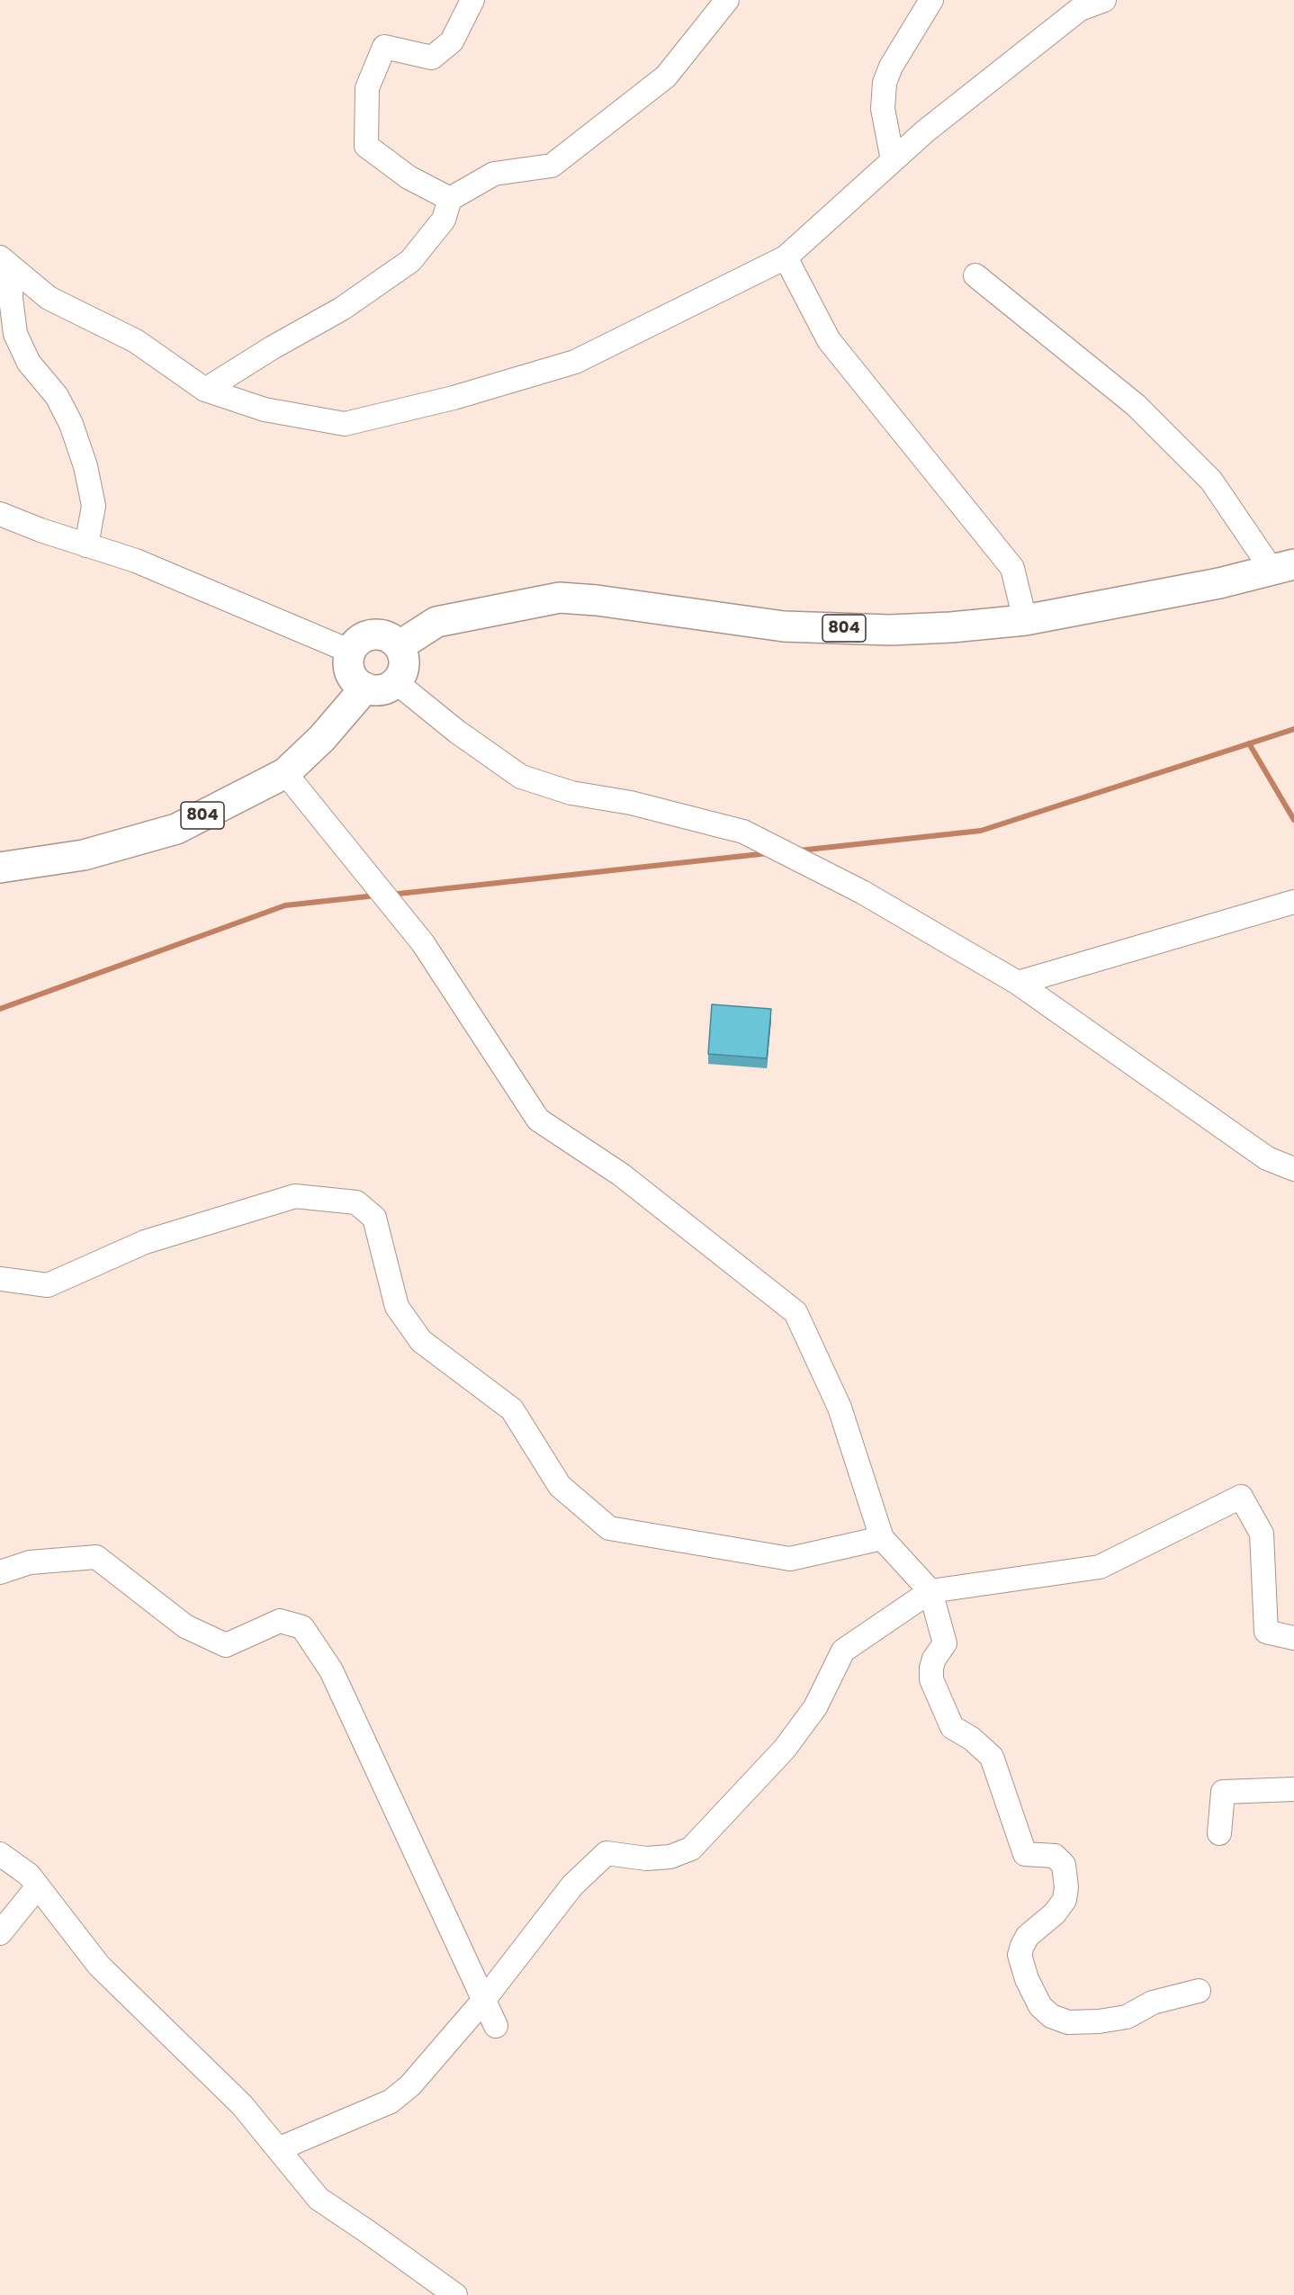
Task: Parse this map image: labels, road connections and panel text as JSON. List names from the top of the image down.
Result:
{
  "streets": {
    "main road": ["804"]
  }
}
